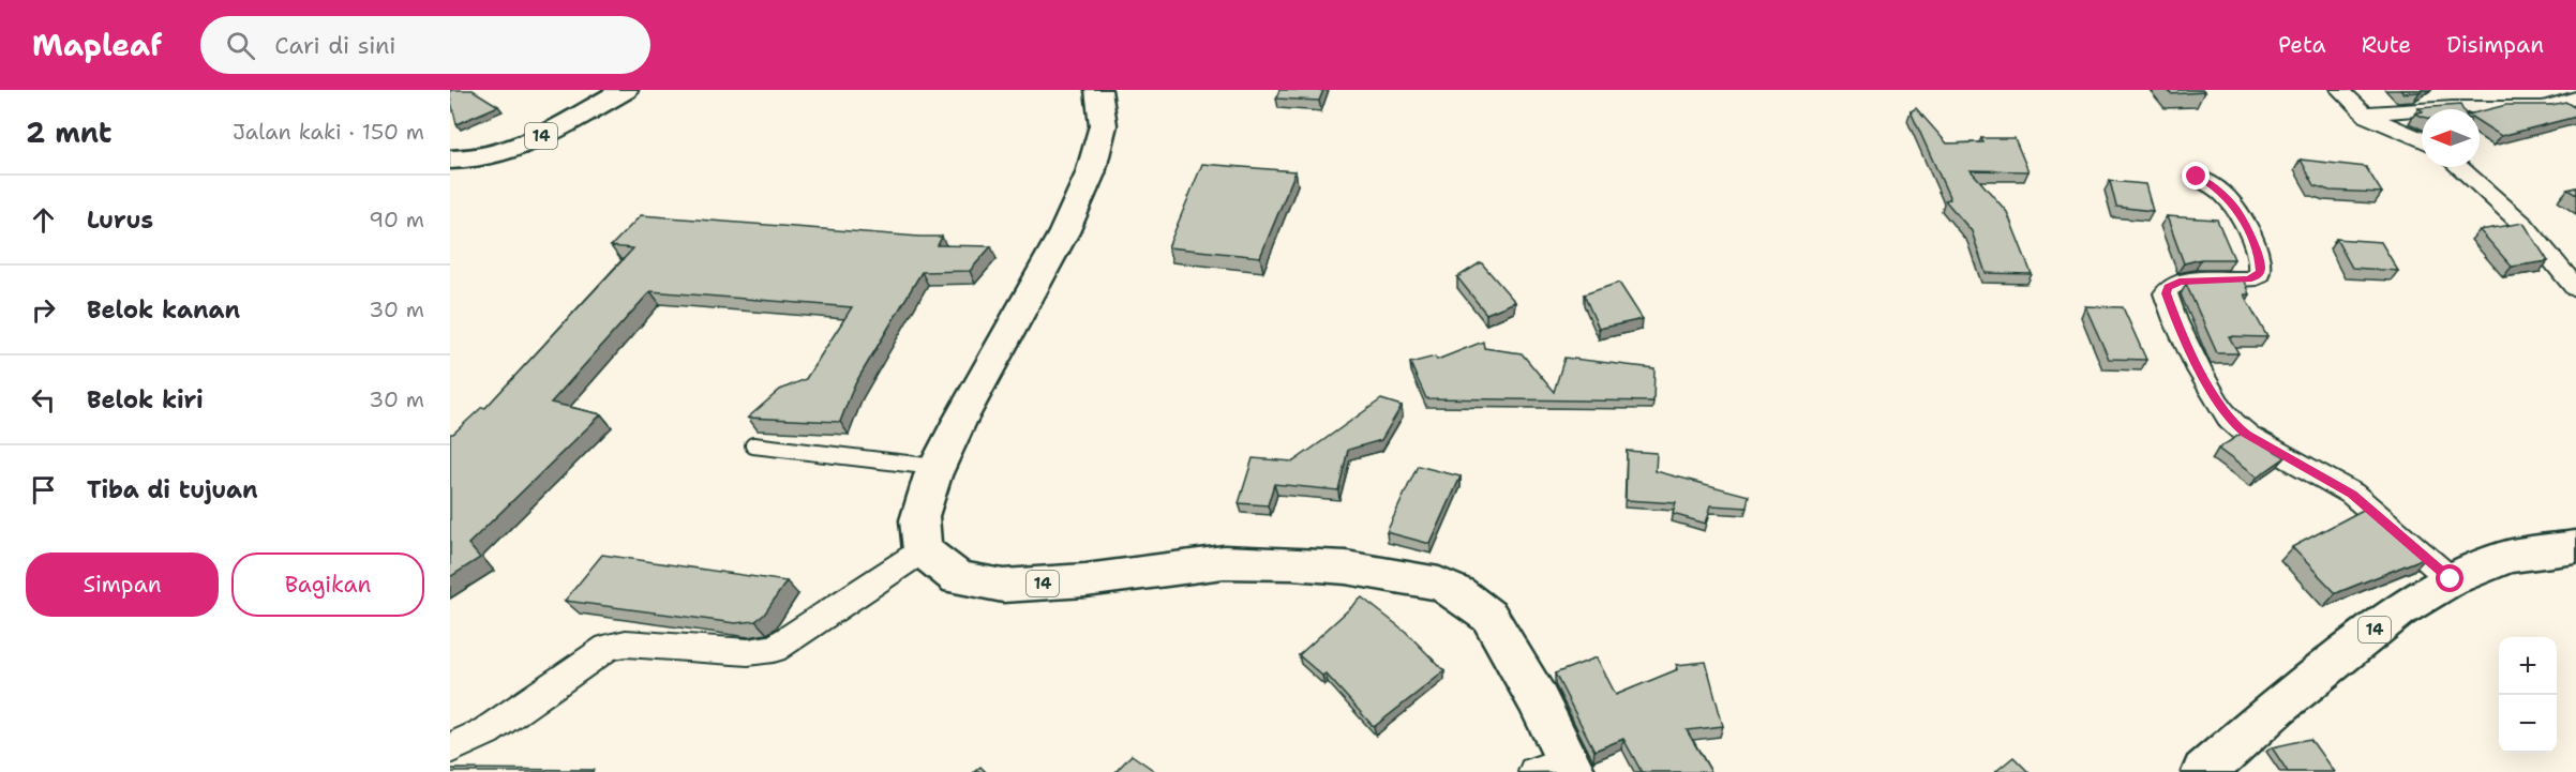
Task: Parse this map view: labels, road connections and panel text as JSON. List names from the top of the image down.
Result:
{
  "streets": {
    "highway": ["14"]
  },
  "north": "left",
  "page": {
    "header": "Mapleaf",
    "search": "Cari di sini",
    "nav": ["Peta", "Rute", "Disimpan"],
    "heading": ["2 mnt", "Jalan kaki · 150 m"],
    "list": [
      ["Lurus", "90 m"],
      ["Belok kanan", "30 m"],
      ["Belok kiri", "30 m"],
      "Tiba di tujuan"
    ],
    "buttons": ["Simpan", "Bagikan"],
    "map_buttons": ["+", "−"]
  }
}
